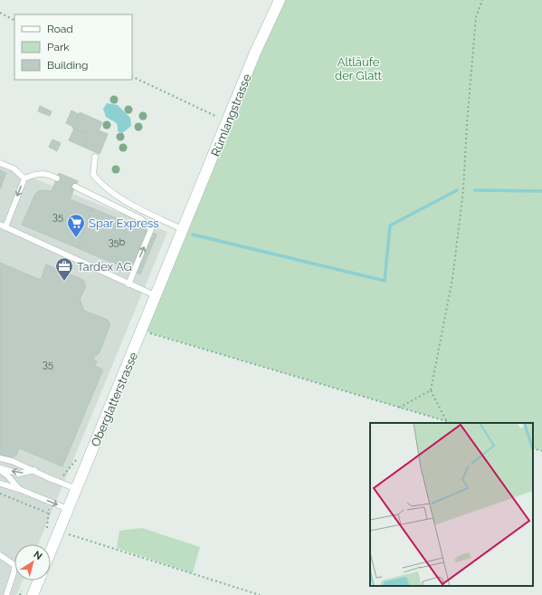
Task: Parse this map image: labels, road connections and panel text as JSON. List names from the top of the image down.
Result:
{
  "streets": {
    "street": ["Rümlangstrasse", "Oberglatterstrasse"]
  },
  "crossings": [
    ["Rümlangstrasse", "Oberglatterstrasse"]
  ],
  "parks": ["Altläufe der Glatt"],
  "places": {
    "supermarket": ["Spar Express"],
    "office": ["Tardex AG"]
  },
  "house_numbers": ["35", "35b", "35"],
  "legend": ["Road", "Park", "Building"],
  "north": "top right"
}
